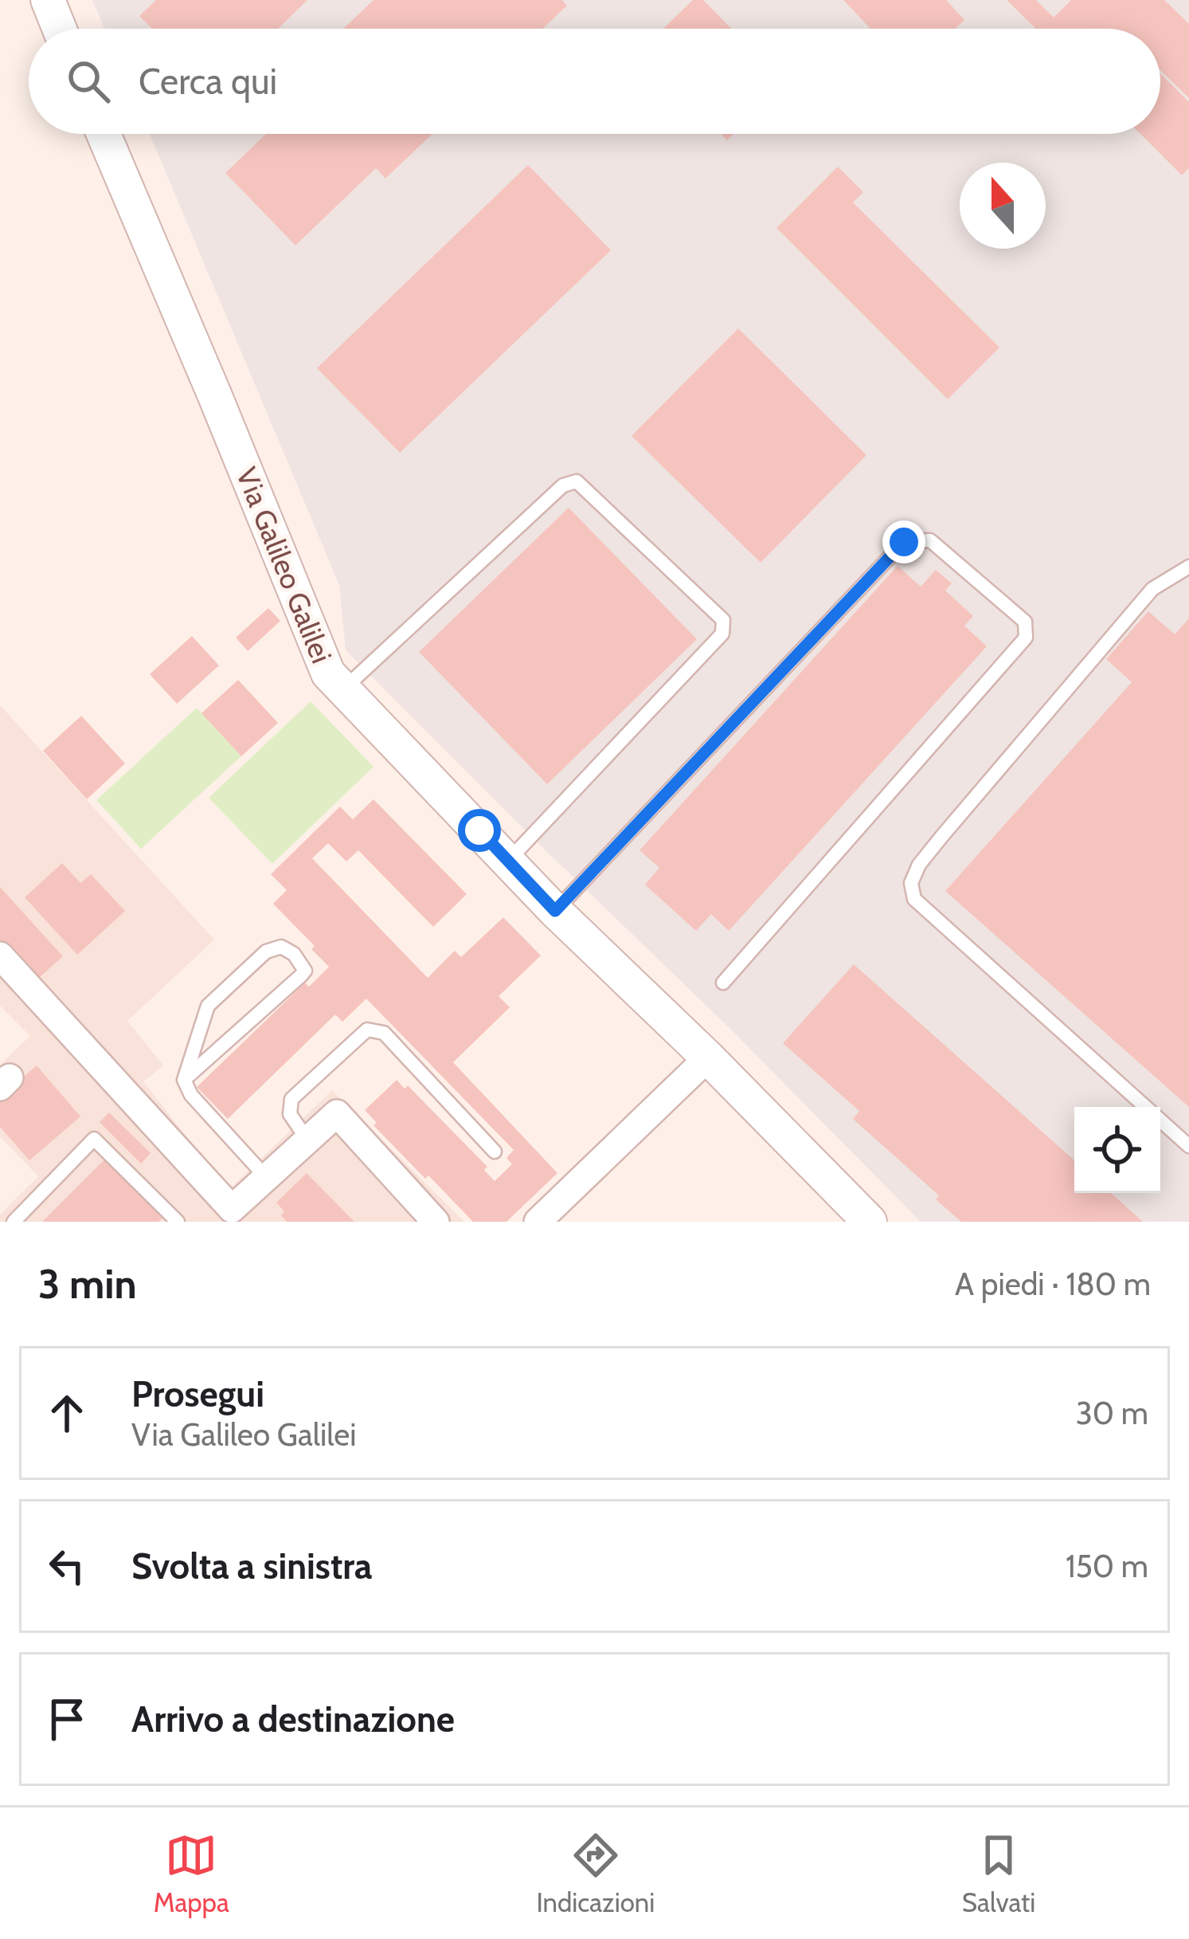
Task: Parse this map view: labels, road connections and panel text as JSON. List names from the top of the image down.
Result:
{
  "streets": {
    "street": ["Via Galileo Galilei"]
  },
  "north": "top",
  "page": {
    "search": "Cerca qui",
    "heading": ["3 min", "A piedi · 180 m"],
    "list": [
      ["Prosegui", "Via Galileo Galilei", "30 m"],
      ["Svolta a sinistra", "150 m"],
      "Arrivo a destinazione"
    ],
    "nav": ["Mappa", "Indicazioni", "Salvati"]
  }
}
